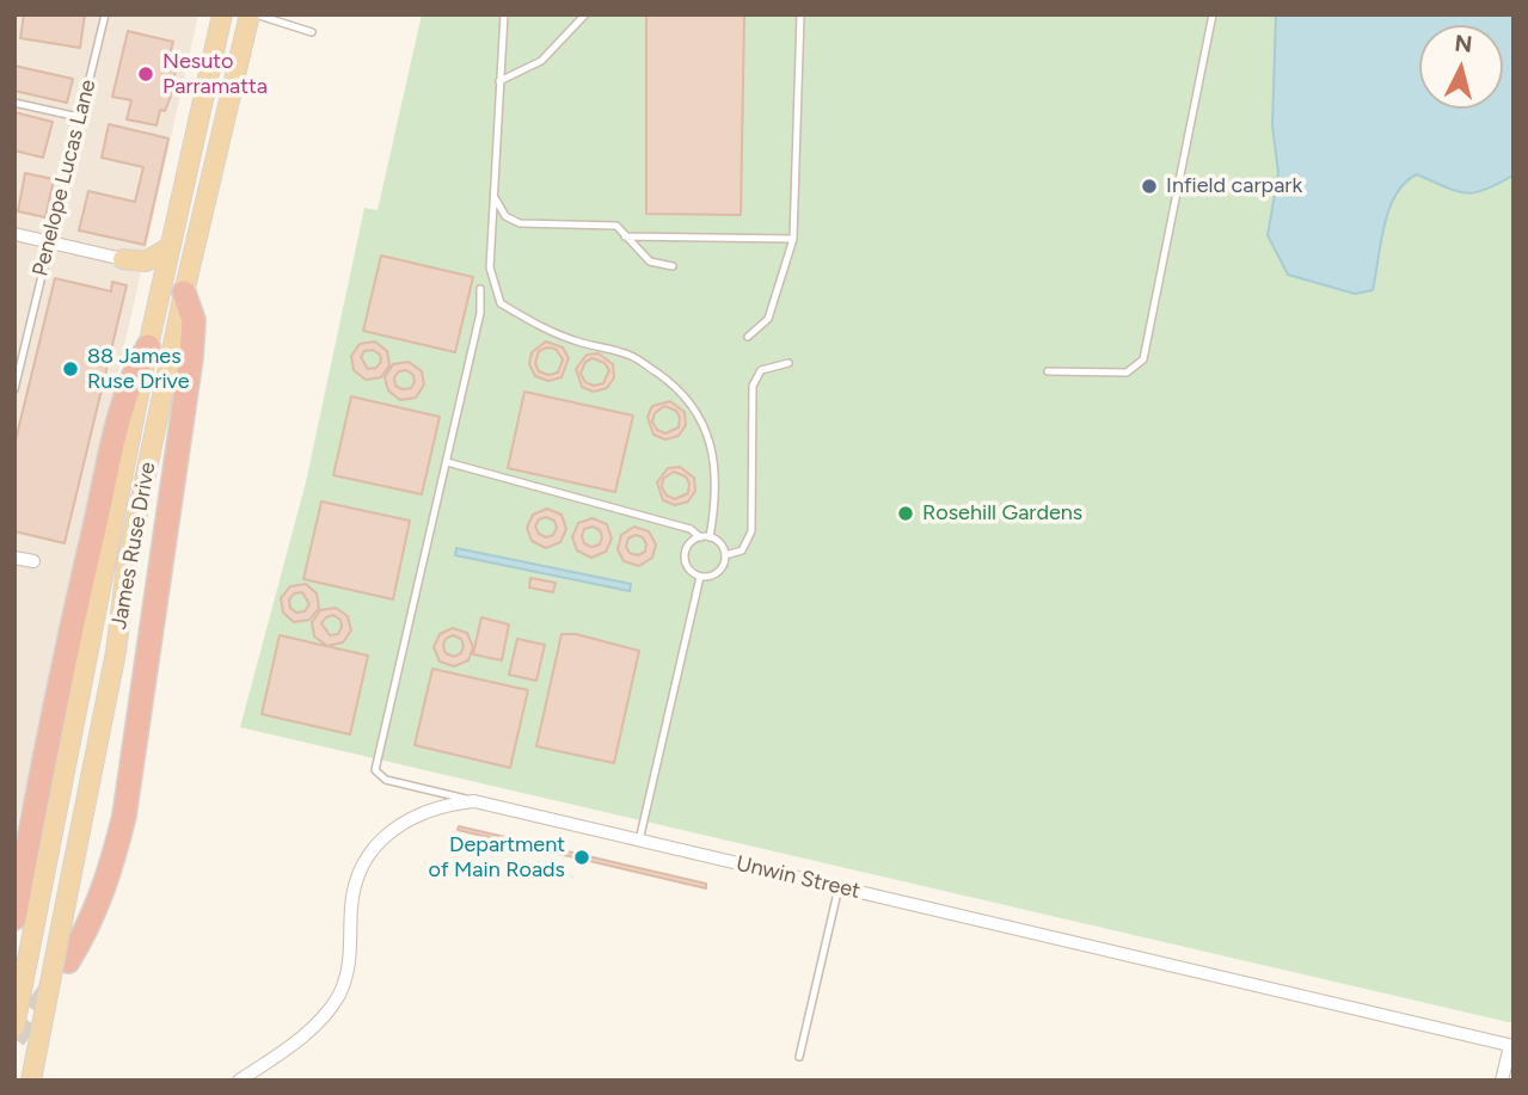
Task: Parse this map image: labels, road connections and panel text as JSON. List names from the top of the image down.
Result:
{
  "streets": {
    "main road": ["James Ruse Drive"],
    "street": ["Unwin Street"],
    "lane": ["Penelope Lucas Lane"]
  },
  "places": [
    "Nesuto Parramatta",
    "Infield carpark",
    "88 James Ruse Drive",
    "Rosehill Gardens",
    "Department of Main Roads"
  ],
  "north": "top"
}
